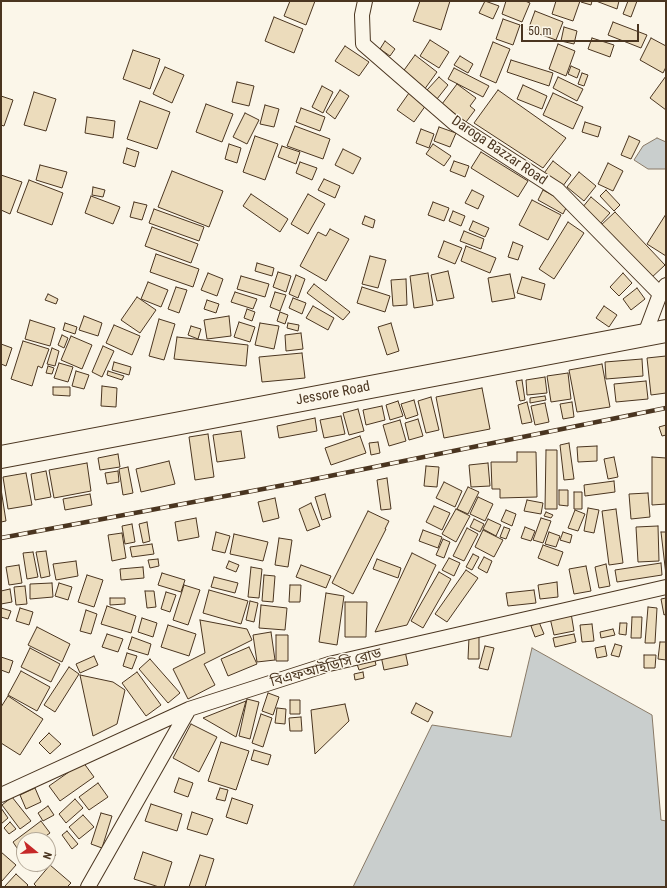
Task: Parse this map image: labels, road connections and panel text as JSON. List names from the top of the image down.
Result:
{
  "streets": {
    "highway": ["Jessore Road"],
    "street": ["Daroga Bazzar Road", "বিএফআইডিসি রোড"]
  },
  "scale_bar": "50 m",
  "north": "right"
}
